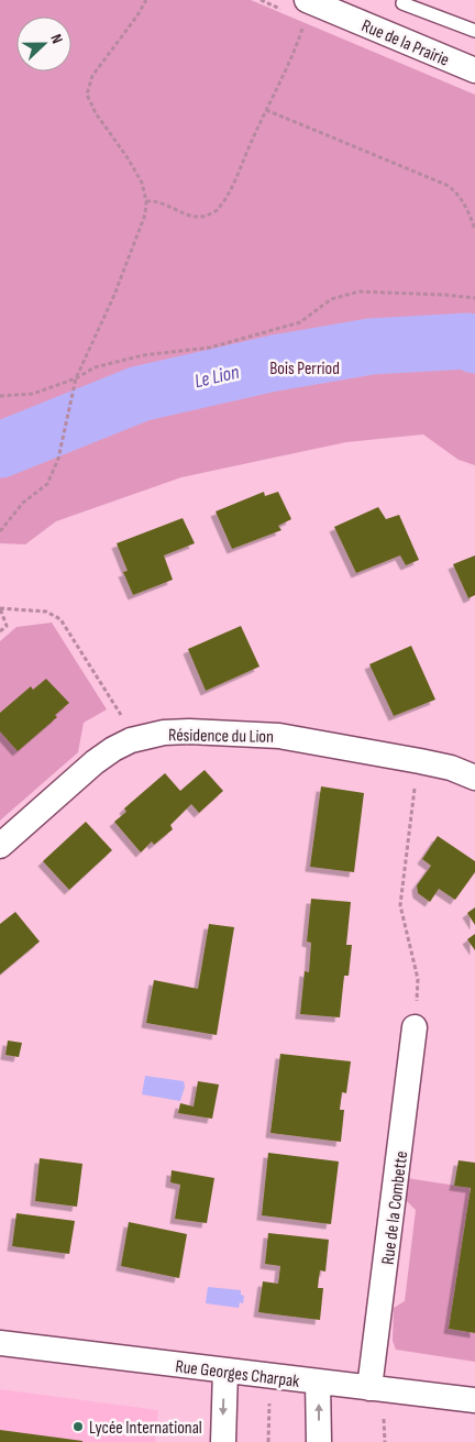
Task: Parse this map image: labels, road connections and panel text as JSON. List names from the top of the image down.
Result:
{
  "streets": {
    "street": [
      "Rue de la Prairie",
      "Résidence du Lion",
      "Rue de la Combette",
      "Rue Georges Charpak"
    ]
  },
  "crossings": [
    ["Rue de la Combette", "Rue Georges Charpak"]
  ],
  "water": ["Le Lion"],
  "parks": ["Bois Perriod"],
  "places": ["Lycée International"],
  "north": "right"
}
